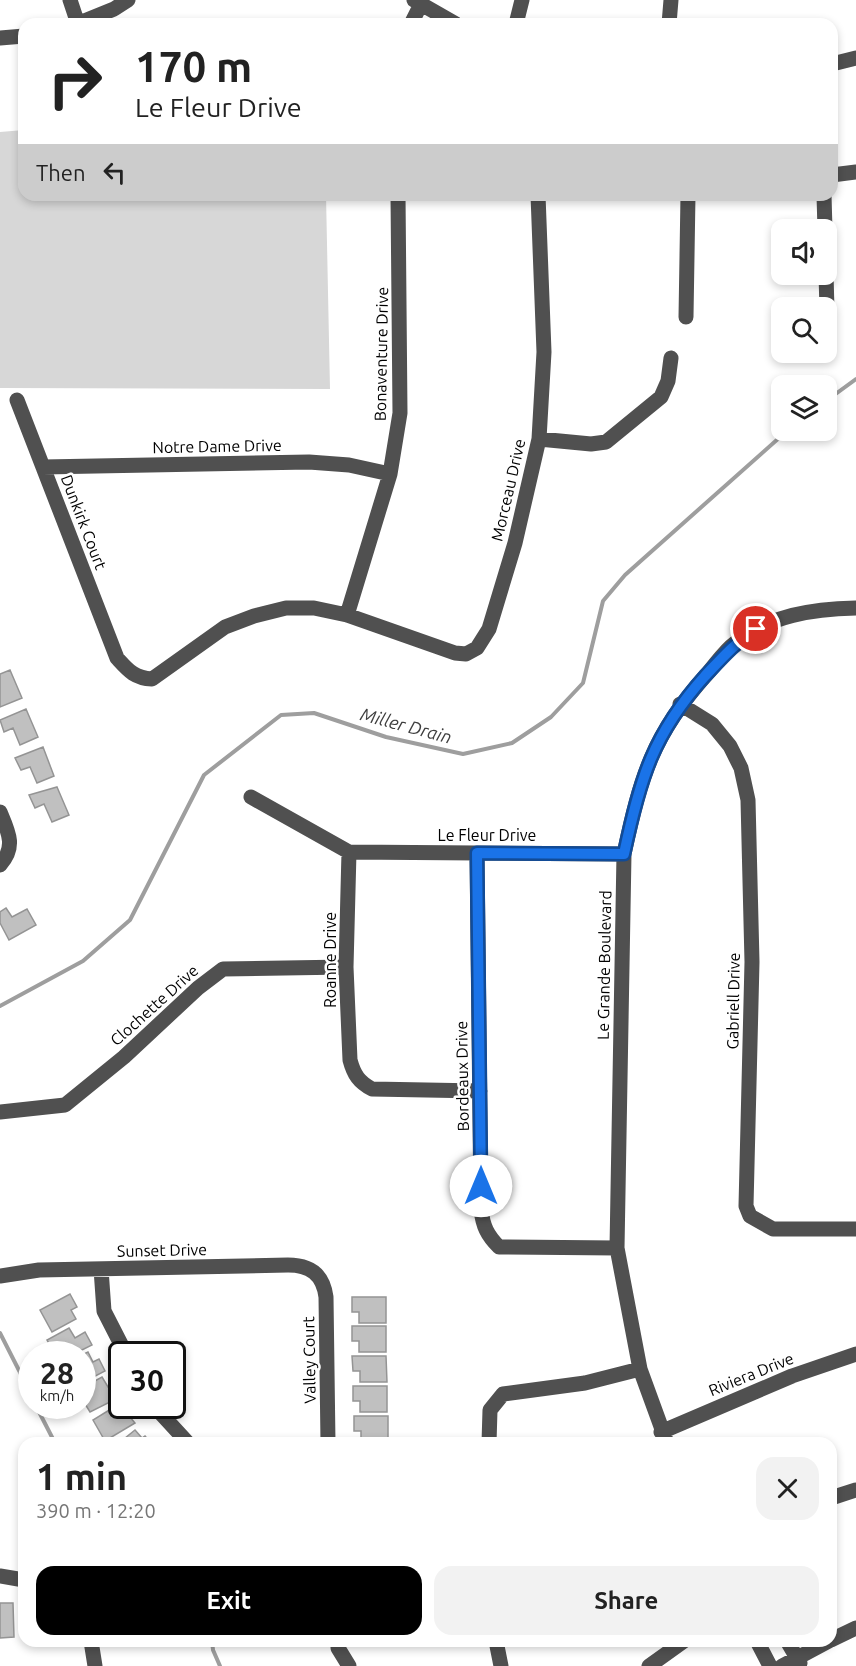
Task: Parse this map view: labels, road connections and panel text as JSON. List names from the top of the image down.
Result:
{
  "streets": {
    "street": [
      "Bonaventure Drive",
      "Notre Dame Drive",
      "Morceau Drive",
      "Dunkirk Court",
      "Le Fleur Drive",
      "Roanne Drive",
      "Le Grande Boulevard",
      "Gabriell Drive",
      "Clochette Drive",
      "Bordeaux Drive",
      "Sunset Drive",
      "Valley Court",
      "Riviera Drive"
    ]
  },
  "crossings": [
    ["Bonaventure Drive", "Notre Dame Drive"],
    ["Bonaventure Drive", "Morceau Drive"],
    ["Notre Dame Drive", "Dunkirk Court"],
    ["Morceau Drive", "Dunkirk Court"],
    ["Le Fleur Drive", "Roanne Drive"],
    ["Le Fleur Drive", "Le Grande Boulevard"],
    ["Le Fleur Drive", "Bordeaux Drive"],
    ["Roanne Drive", "Clochette Drive"],
    ["Roanne Drive", "Bordeaux Drive"],
    ["Le Grande Boulevard", "Gabriell Drive"],
    ["Le Grande Boulevard", "Bordeaux Drive"],
    ["Le Grande Boulevard", "Riviera Drive"],
    ["Sunset Drive", "Valley Court"]
  ],
  "water": ["Miller Drain"],
  "page": {
    "turn": ["170 m", "Le Fleur Drive"],
    "then": "Then",
    "speed": "28 km/h",
    "limit": "30",
    "heading": ["1 min", "390 m · 12:20"],
    "buttons": ["Exit", "Share"]
  }
}
